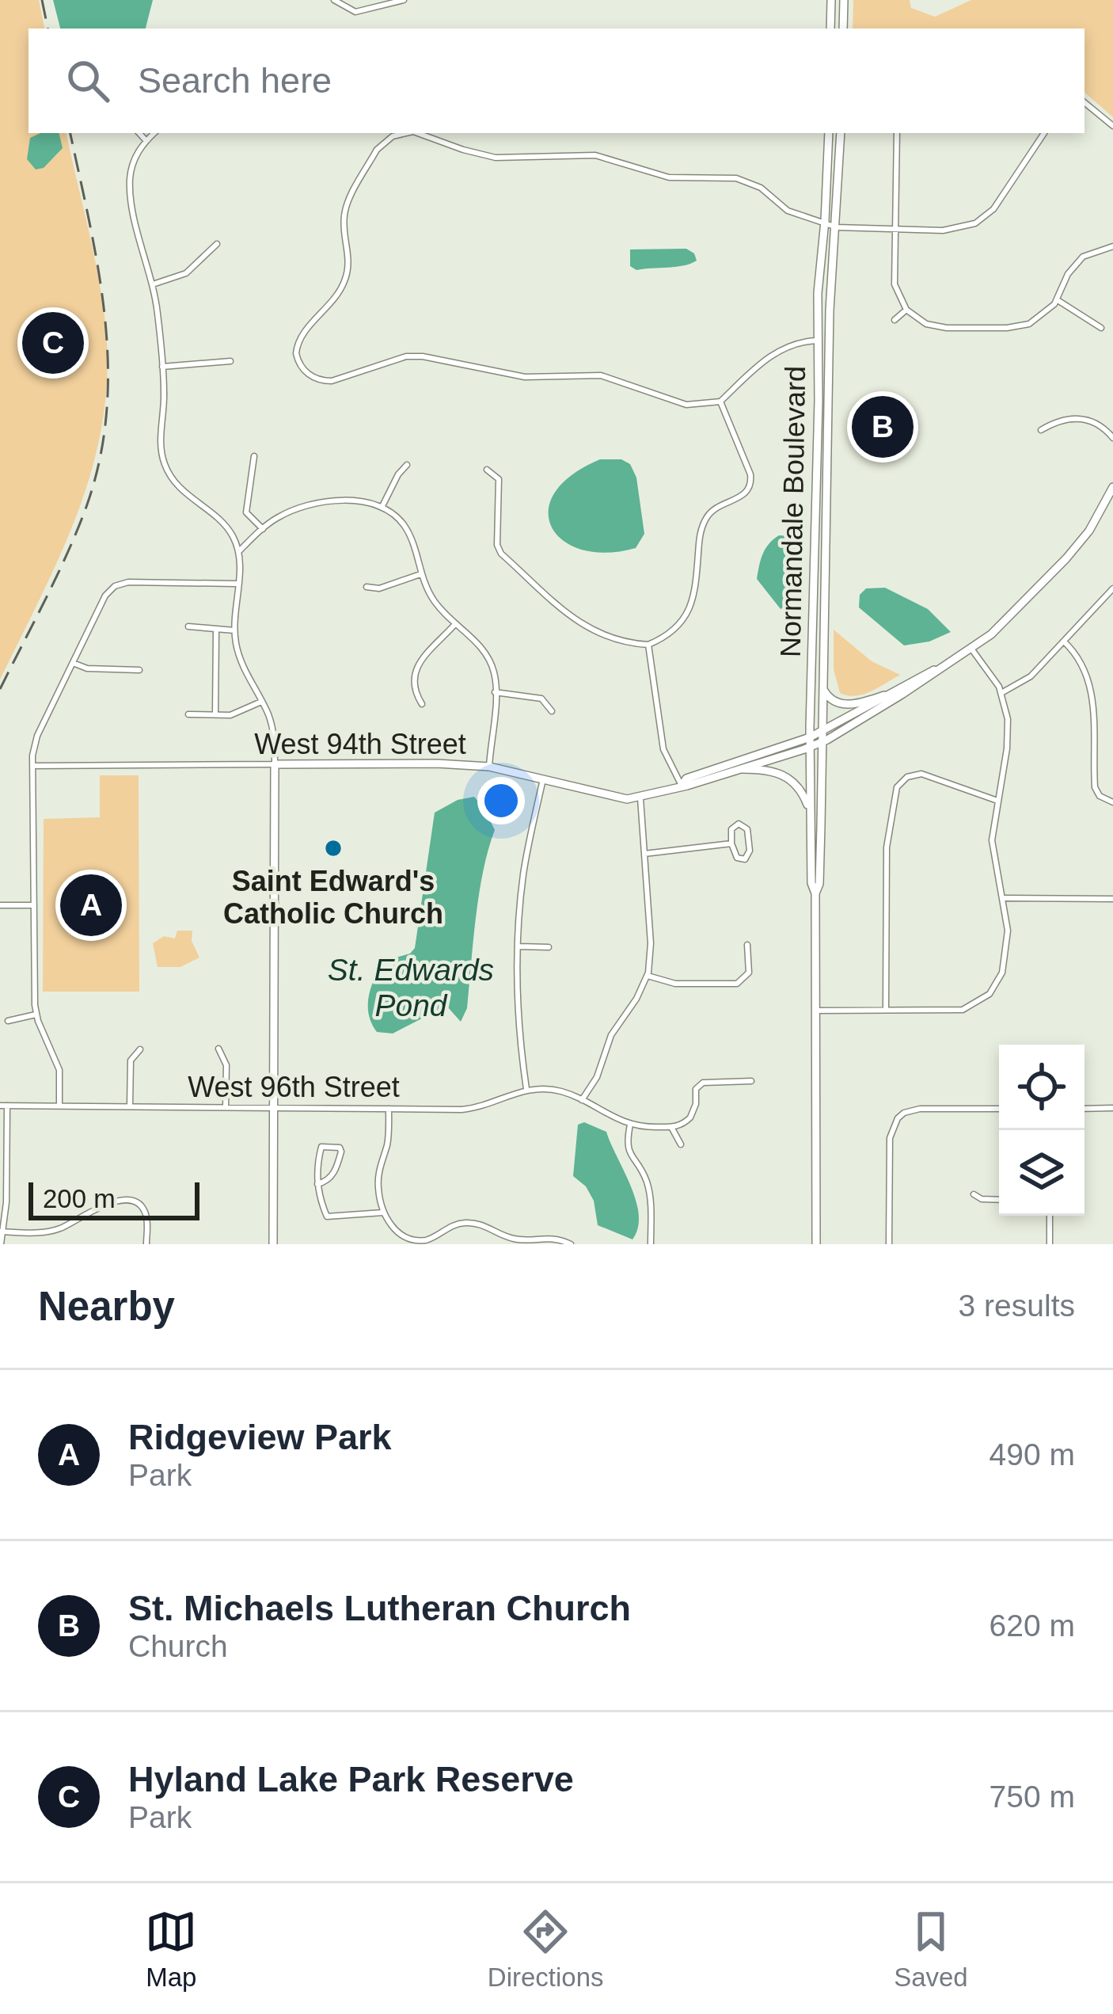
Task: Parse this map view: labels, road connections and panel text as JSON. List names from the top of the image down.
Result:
{
  "streets": {
    "main road": ["Normandale Boulevard", "West 94th Street"],
    "street": ["West 96th Street"]
  },
  "crossings": [
    ["Normandale Boulevard", "West 94th Street"]
  ],
  "water": ["St. Edwards Pond"],
  "places": ["Saint Edward's Catholic Church"],
  "scale_bar": "200 m",
  "page": {
    "search": "Search here",
    "pins": ["C", "B", "A"],
    "scale": "200 m",
    "heading": ["Nearby", "3 results"],
    "list": [
      {
        "mark": "A",
        "name": "Ridgeview Park",
        "note": "Park",
        "value": "490 m"
      },
      {
        "mark": "B",
        "name": "St. Michaels Lutheran Church",
        "note": "Church",
        "value": "620 m"
      },
      {
        "mark": "C",
        "name": "Hyland Lake Park Reserve",
        "note": "Park",
        "value": "750 m"
      }
    ],
    "nav": ["Map", "Directions", "Saved"]
  }
}
